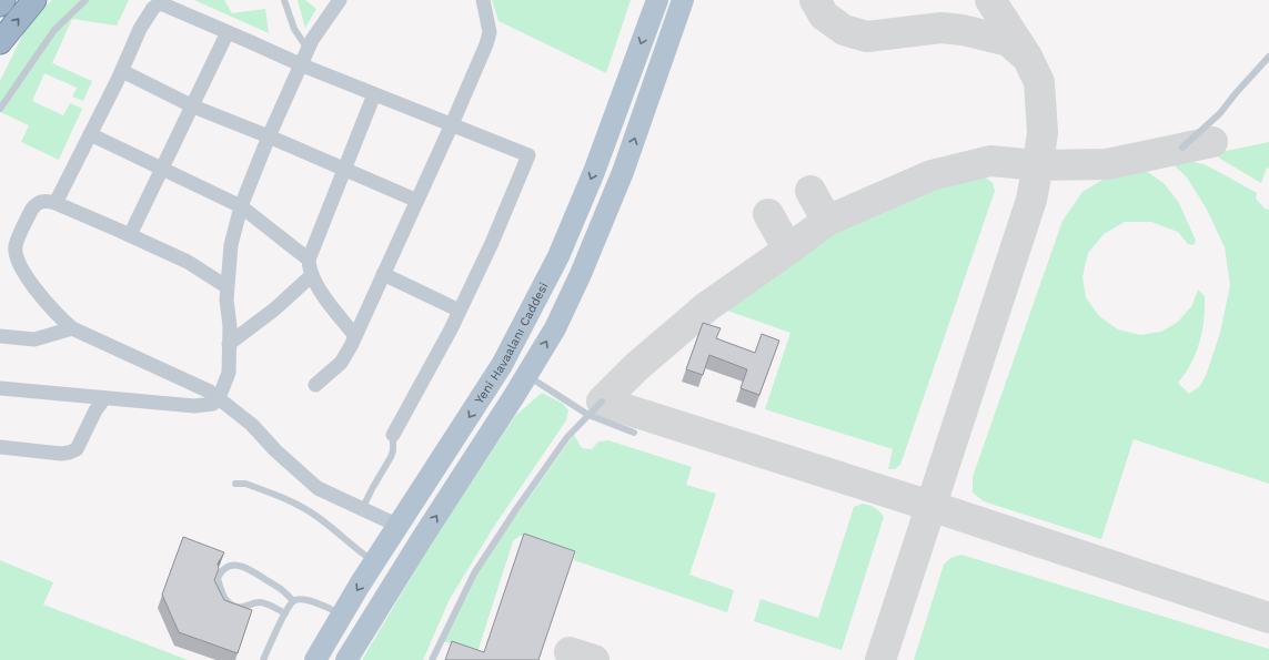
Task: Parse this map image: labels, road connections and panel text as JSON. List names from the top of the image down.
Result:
{
  "streets": {
    "main road": ["Yeni Havaalanı Caddesi"]
  }
}
